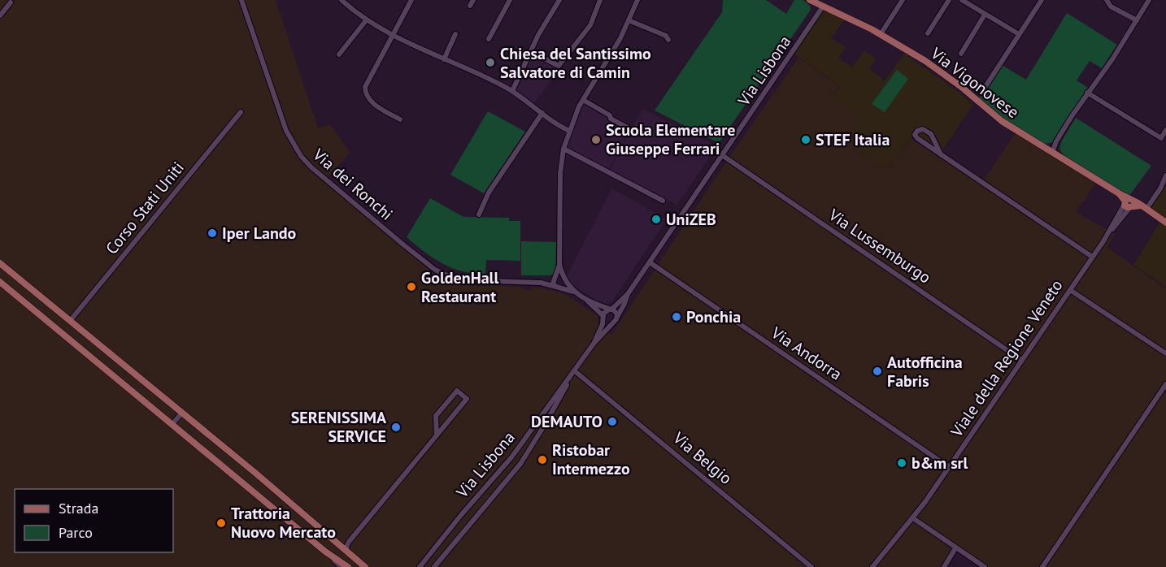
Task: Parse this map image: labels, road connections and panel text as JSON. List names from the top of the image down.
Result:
{
  "streets": {
    "main road": ["Via Vigonovese"],
    "street": [
      "Via Lisbona",
      "Via dei Ronchi",
      "Corso Stati Uniti",
      "Via Lussemburgo",
      "Via Andorra",
      "Viale della Regione Veneto",
      "Via Belgio"
    ]
  },
  "crossings": [
    ["Via Lisbona", "Via Vigonovese"],
    ["Via Lisbona", "Via Lussemburgo"],
    ["Via Lisbona", "Via Andorra"],
    ["Via Lisbona", "Via Belgio"],
    ["Via Vigonovese", "Viale della Regione Veneto"],
    ["Via Lussemburgo", "Viale della Regione Veneto"],
    ["Via Andorra", "Viale della Regione Veneto"]
  ],
  "places": [
    "Chiesa del Santissimo Salvatore di Camin",
    "Scuola Elementare Giuseppe Ferrari",
    "STEF Italia",
    "UniZEB",
    "Iper Lando",
    "GoldenHall Restaurant",
    "Ponchia",
    "Autofficina Fabris",
    "DEMAUTO",
    "SERENISSIMA SERVICE",
    "Ristobar Intermezzo",
    "b&m srl",
    "Trattoria Nuovo Mercato"
  ],
  "legend": ["Strada", "Parco"]
}
